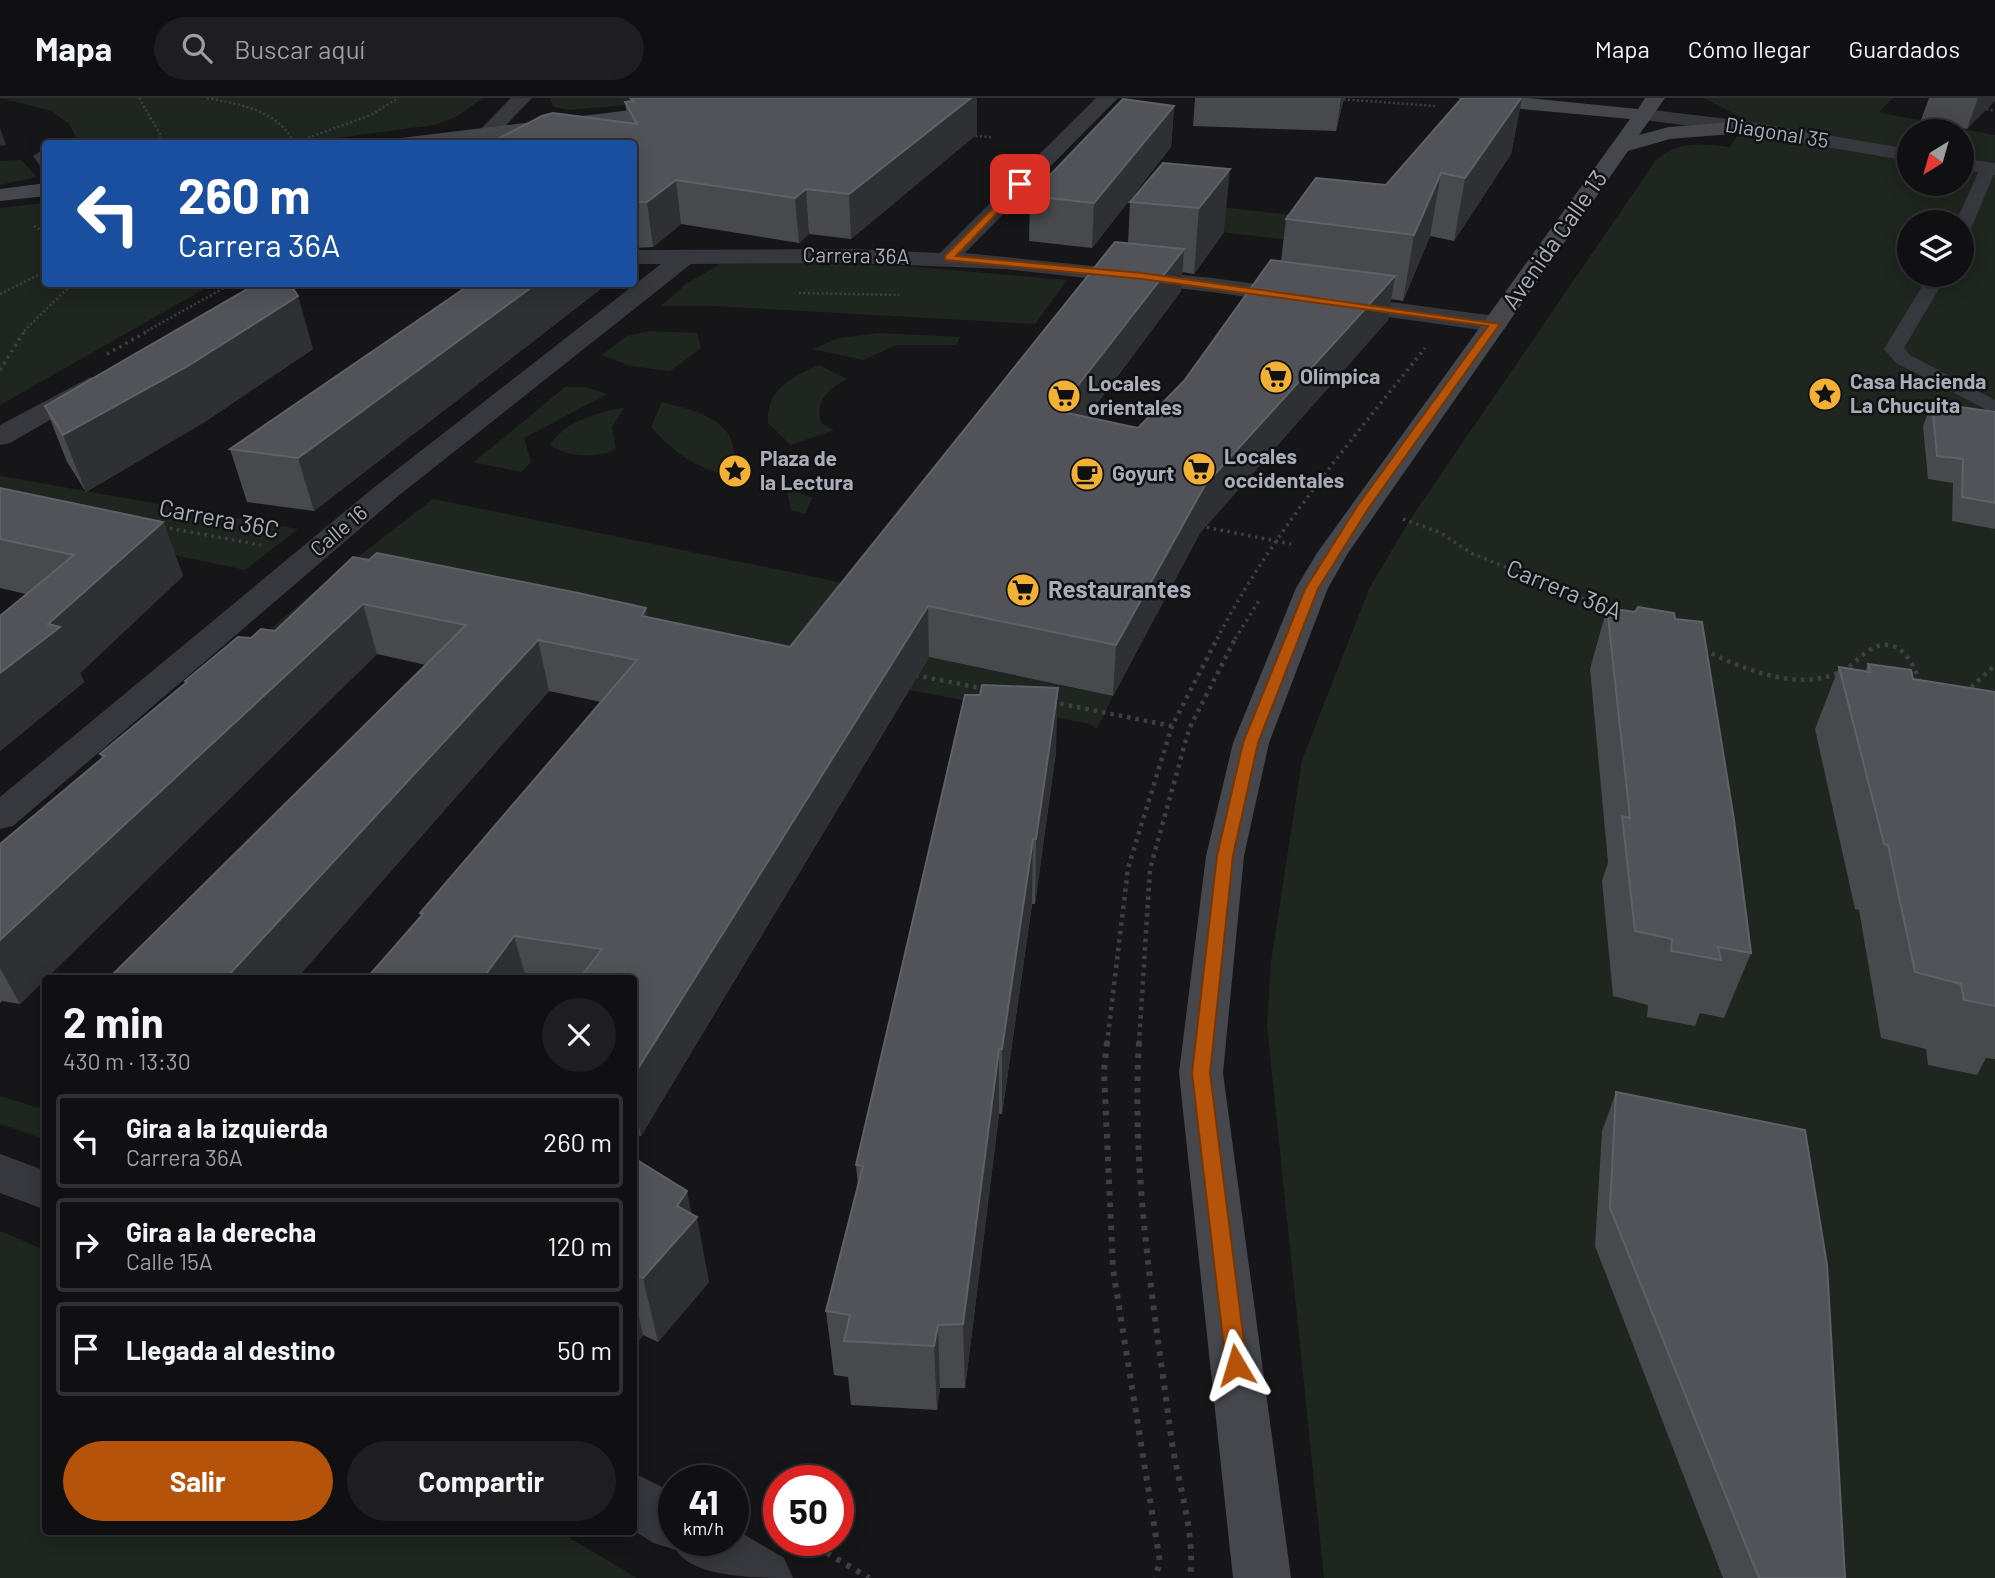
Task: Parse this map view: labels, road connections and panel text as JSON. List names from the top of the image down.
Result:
{
  "streets": {
    "main road": ["Avenida Calle 13"],
    "street": ["Diagonal 35", "Carrera 36A", "Calle 16"],
    "path": ["Carrera 36C"]
  },
  "crossings": [
    ["Diagonal 35", "Avenida Calle 13"],
    ["Avenida Calle 13", "Carrera 36A"],
    ["Carrera 36A", "Calle 16"],
    ["Carrera 36C", "Calle 16"]
  ],
  "places": {
    "supermarket": [
      "Olímpica",
      "Locales orientales",
      "Locales occidentales",
      "Restaurantes"
    ],
    "place": ["Casa Hacienda La Chucuita", "Plaza de la Lectura"],
    "cafe": ["Goyurt"]
  },
  "north": "bottom left",
  "page": {
    "header": "Mapa",
    "search": "Buscar aquí",
    "nav": ["Mapa", "Cómo llegar", "Guardados"],
    "turn": ["260 m", "Carrera 36A"],
    "heading": ["2 min", "430 m · 13:30"],
    "list": [
      {
        "name": "Gira a la izquierda",
        "note": "Carrera 36A",
        "value": "260 m"
      },
      {
        "name": "Gira a la derecha",
        "note": "Calle 15A",
        "value": "120 m"
      },
      {
        "name": "Llegada al destino",
        "value": "50 m"
      }
    ],
    "buttons": ["Salir", "Compartir"],
    "speed": "41 km/h",
    "limit": "50"
  }
}
